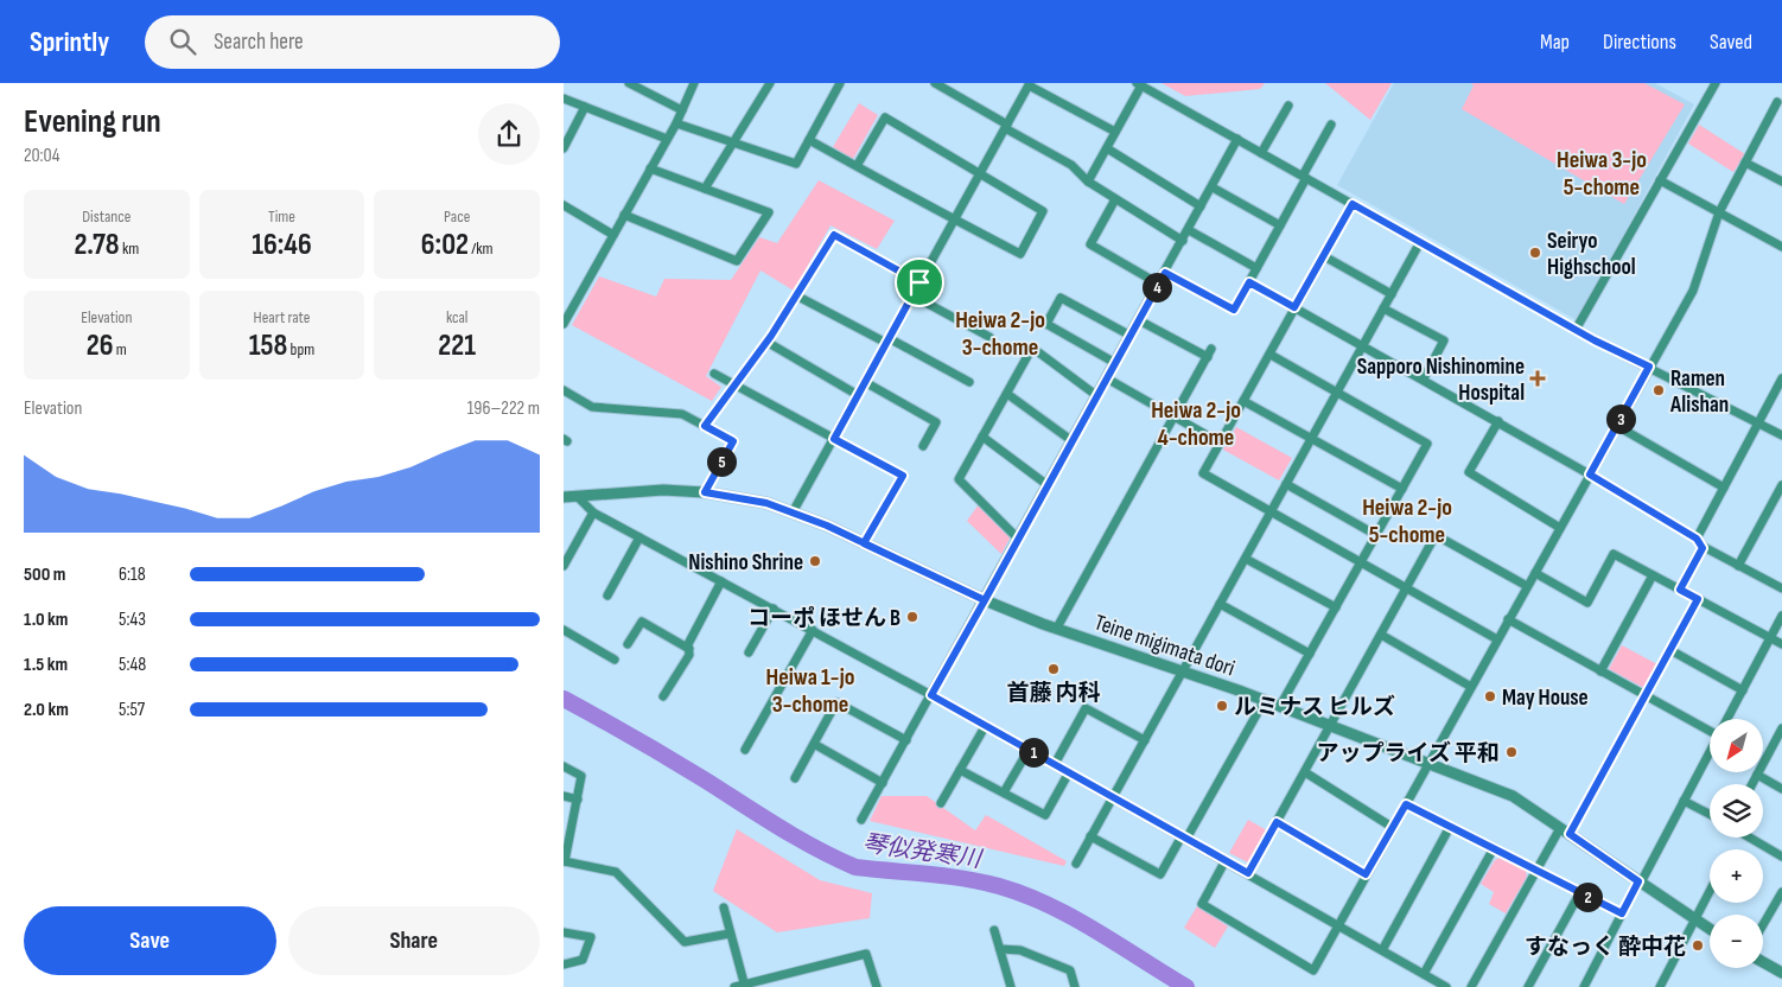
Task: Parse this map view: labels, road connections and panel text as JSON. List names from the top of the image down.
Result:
{
  "streets": {
    "street": ["Teine migimata dori"]
  },
  "districts": [
    "Heiwa 3-jo 5-chome",
    "Heiwa 2-jo 3-chome",
    "Heiwa 2-jo 4-chome",
    "Heiwa 2-jo 5-chome",
    "Heiwa 1-jo 3-chome"
  ],
  "water": ["琴似発寒川"],
  "places": {
    "other": [
      "Seiryo Highschool",
      "Ramen Alishan",
      "Nishino Shrine",
      "コーポ ほせん B",
      "首藤 内科",
      "May House",
      "ルミナス ヒルズ",
      "アップライズ 平和",
      "すなっく 酔中花"
    ],
    "health": ["Sapporo Nishinomine Hospital"]
  },
  "north": "bottom left",
  "page": {
    "header": "Sprintly",
    "search": "Search here",
    "nav": ["Map", "Directions", "Saved"],
    "heading": ["Evening run", "20:04"],
    "stats": [
      ["Distance", "2.78 km"],
      ["Time", "16:46"],
      ["Pace", "6:02 /km"],
      ["Elevation", "26 m"],
      ["Heart rate", "158 bpm"],
      ["kcal", "221"]
    ],
    "pins": [
      "4",
      "3",
      "5",
      "1",
      "2"
    ],
    "chart": ["Elevation", "196–222 m"],
    "list": [
      {
        "name": "500 m",
        "note": "6:18"
      },
      {
        "name": "1.0 km",
        "note": "5:43"
      },
      {
        "name": "1.5 km",
        "note": "5:48"
      },
      {
        "name": "2.0 km",
        "note": "5:57"
      }
    ],
    "map_buttons": ["+", "−"],
    "buttons": ["Save", "Share"]
  }
}
